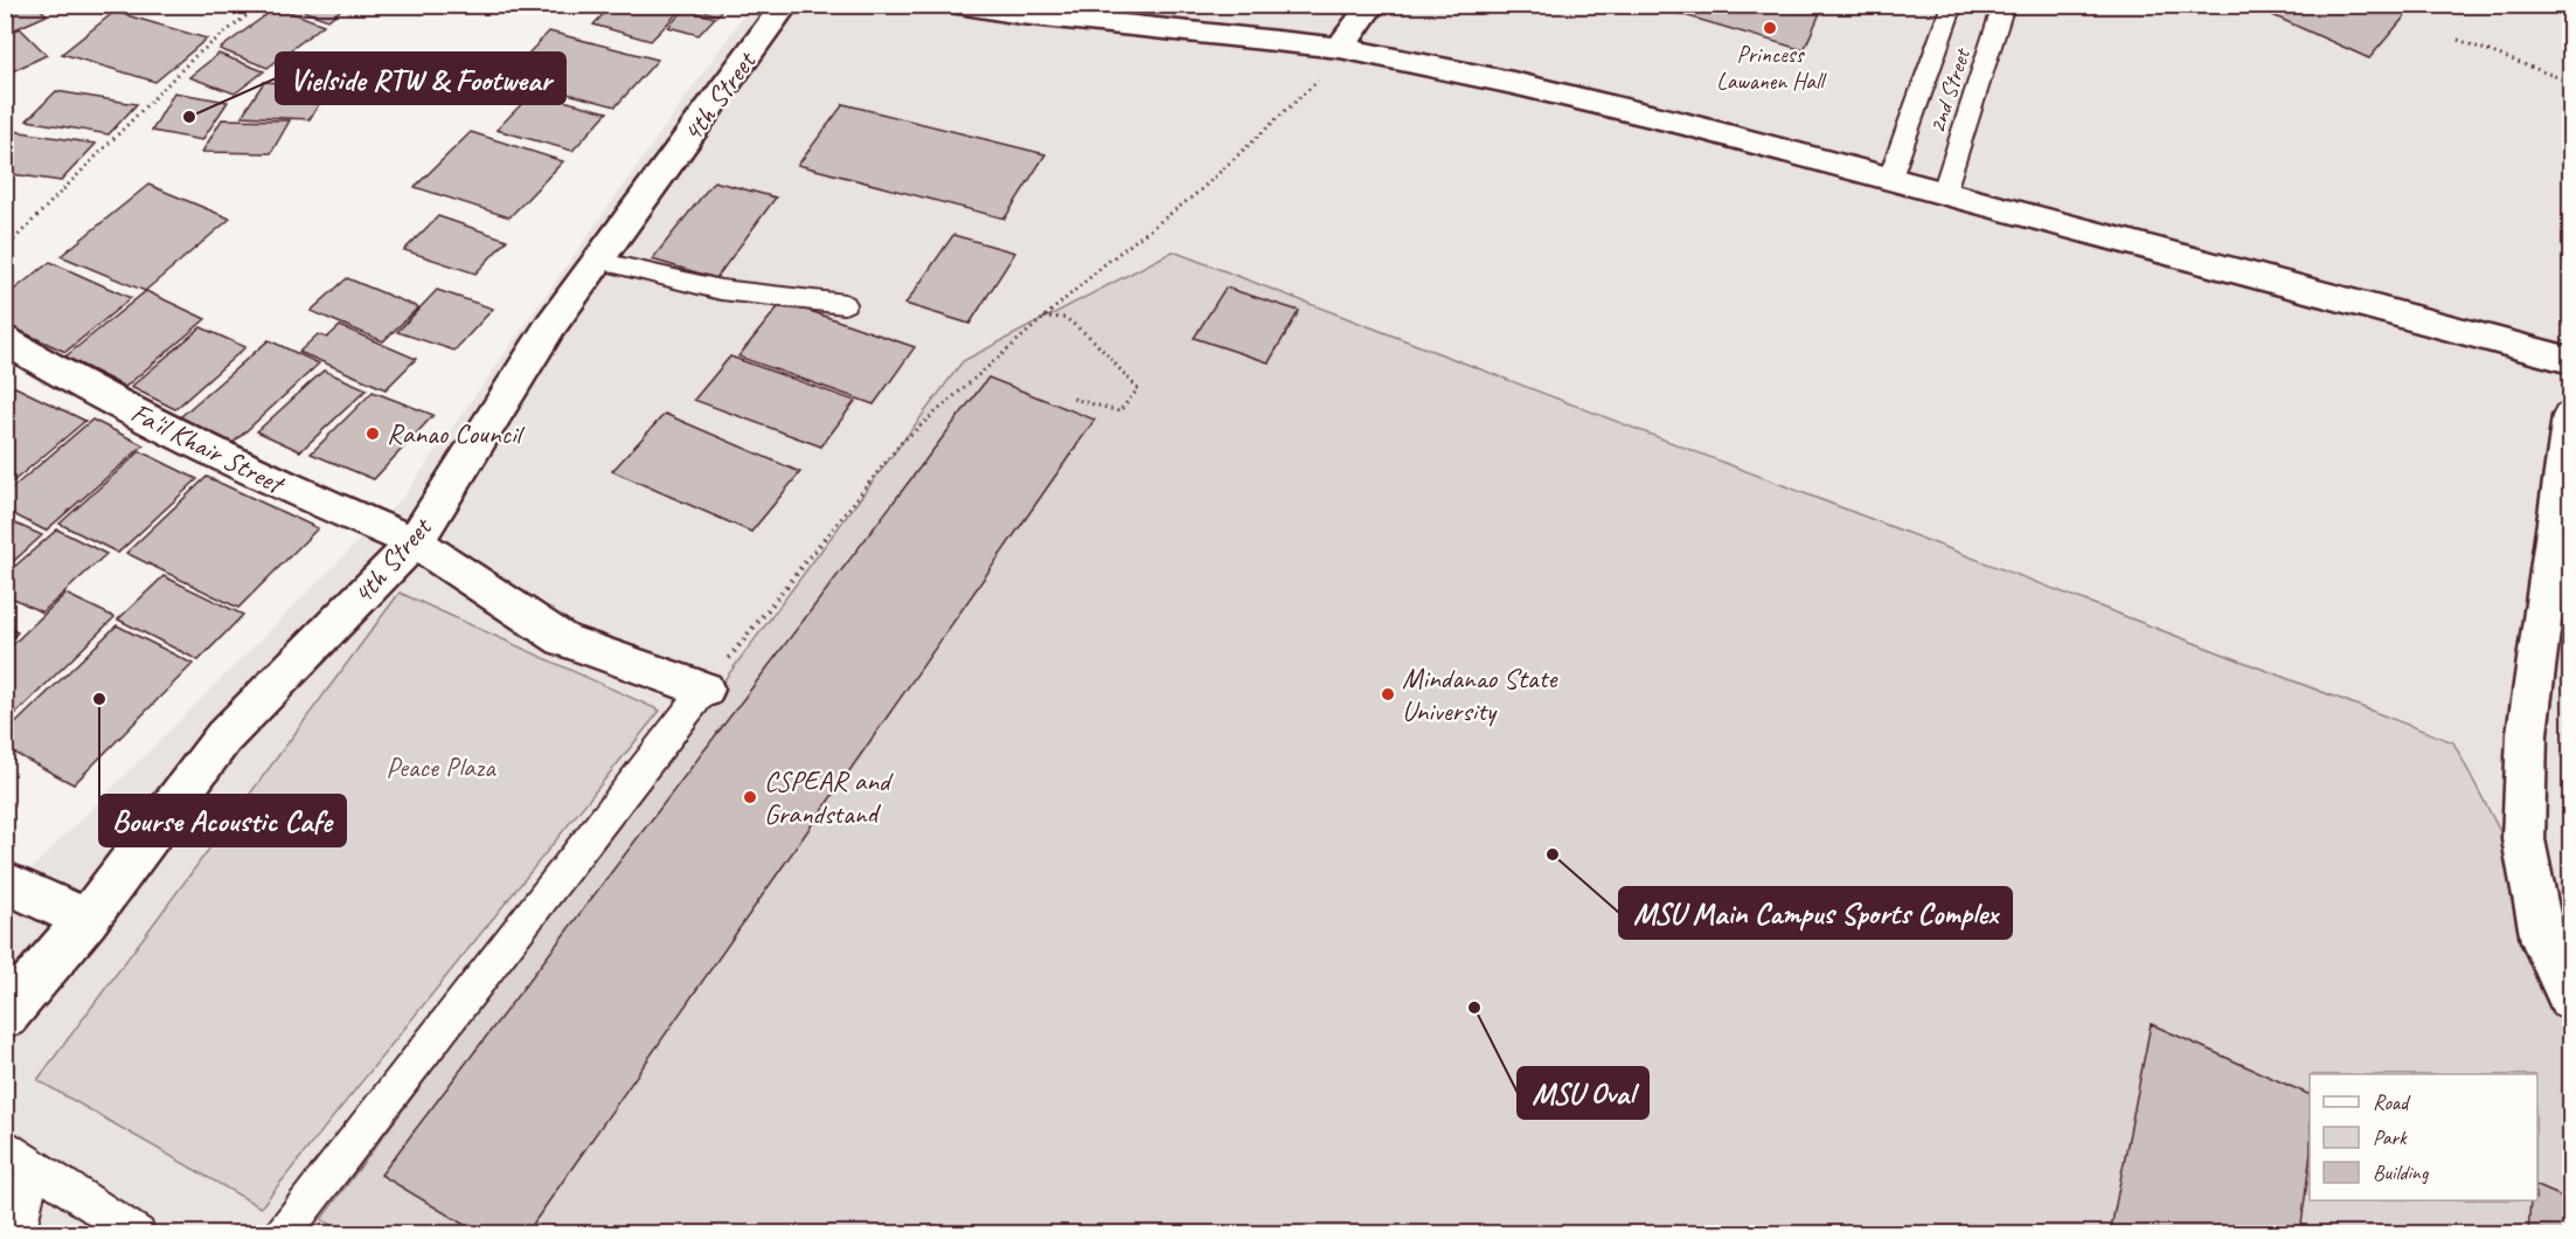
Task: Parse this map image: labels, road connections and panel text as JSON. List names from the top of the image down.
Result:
{
  "streets": {
    "street": ["4th Street", "Fa'il Khair Street"],
    "lane": ["2nd Street"]
  },
  "crossings": [
    ["4th Street", "Fa'il Khair Street"]
  ],
  "parks": ["Peace Plaza"],
  "places": [
    "Princess Lawanen Hall",
    "Vielside RTW & Footwear",
    "Ranao Council",
    "Mindanao State University",
    "Bourse Acoustic Cafe",
    "CSPEAR and Grandstand",
    "MSU Main Campus Sports Complex",
    "MSU Oval"
  ],
  "legend": ["Road", "Park", "Building"]
}
